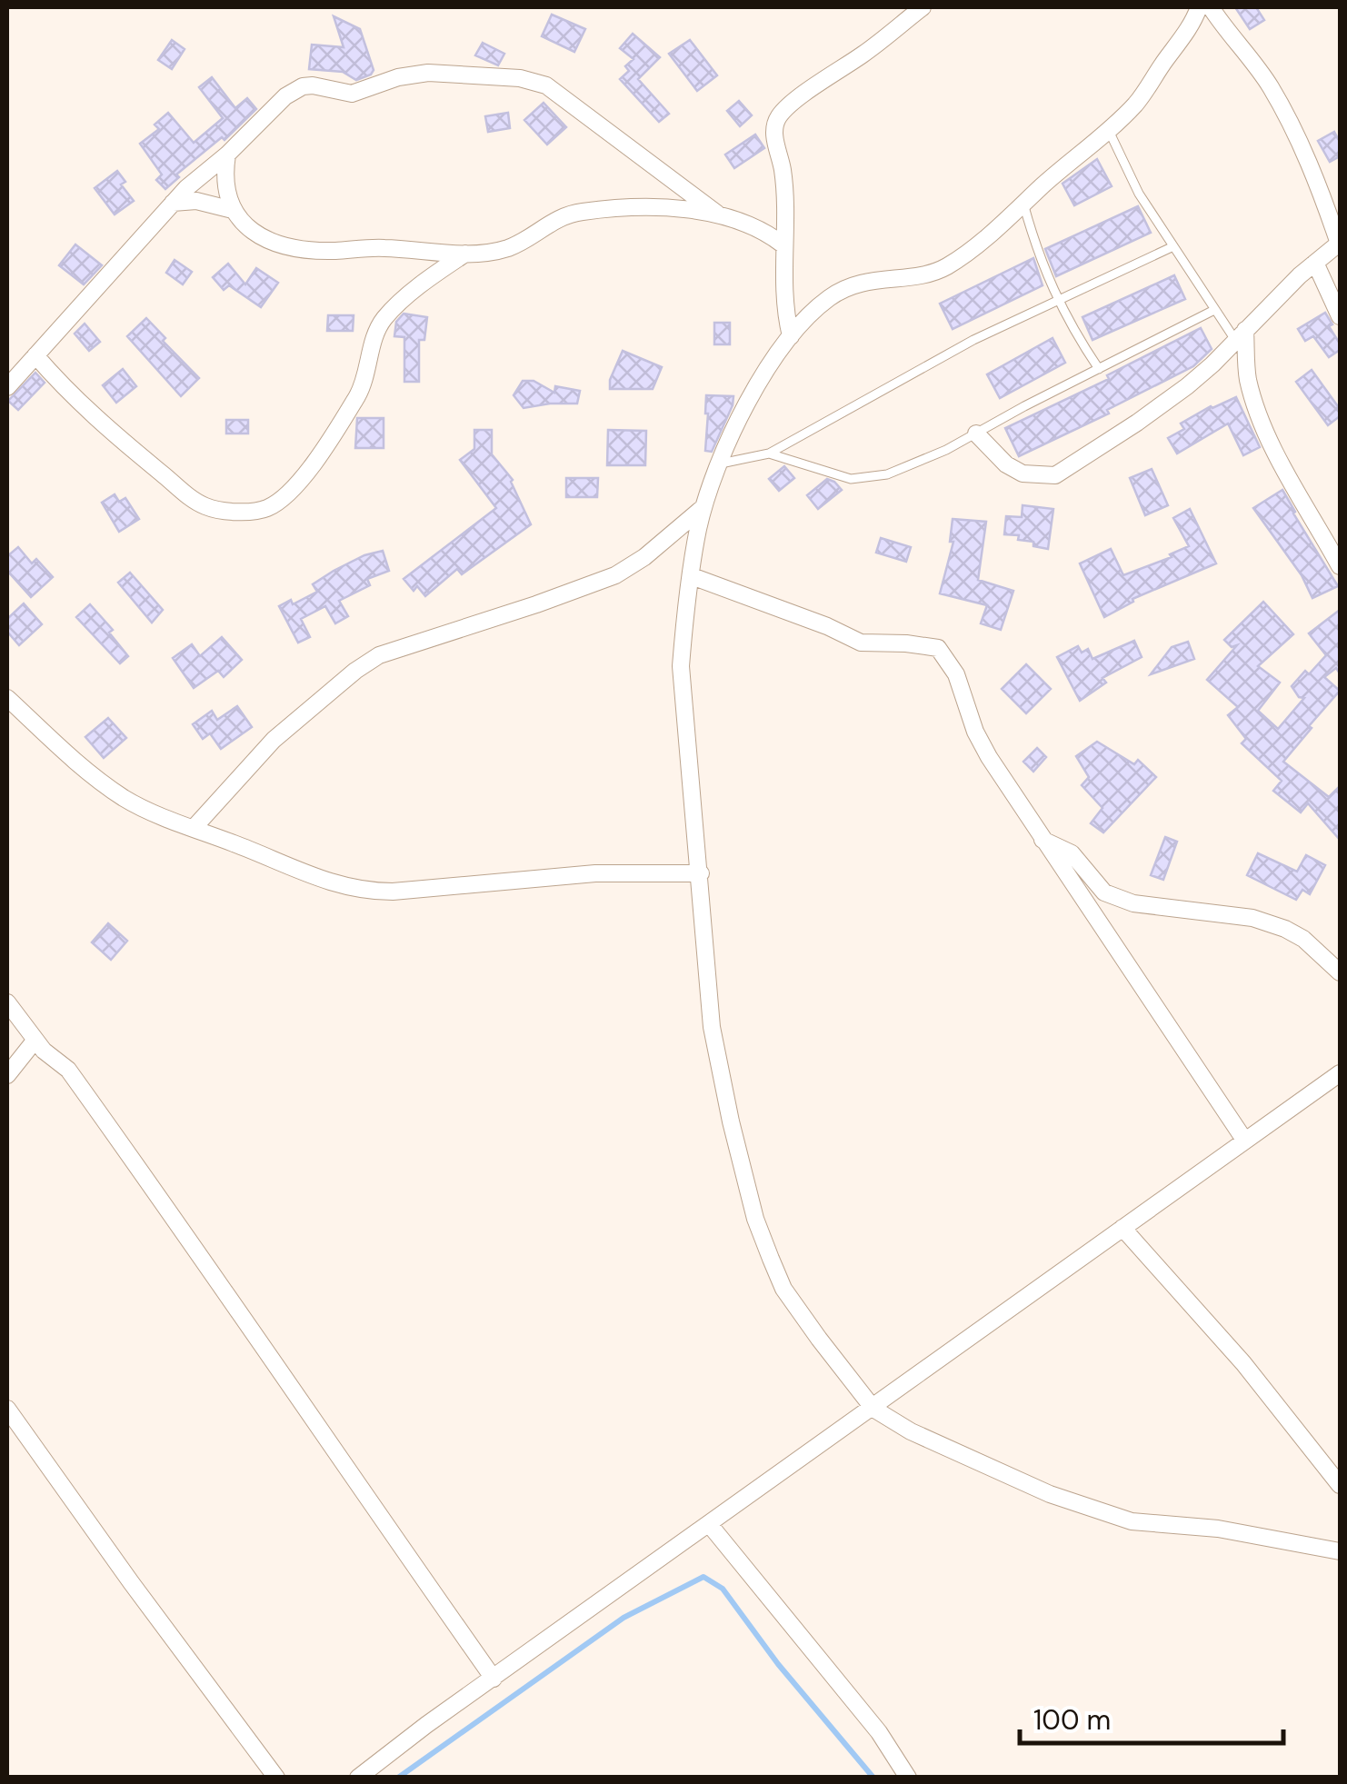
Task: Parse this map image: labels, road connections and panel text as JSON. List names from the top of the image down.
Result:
{
  "scale_bar": "100 m"
}
